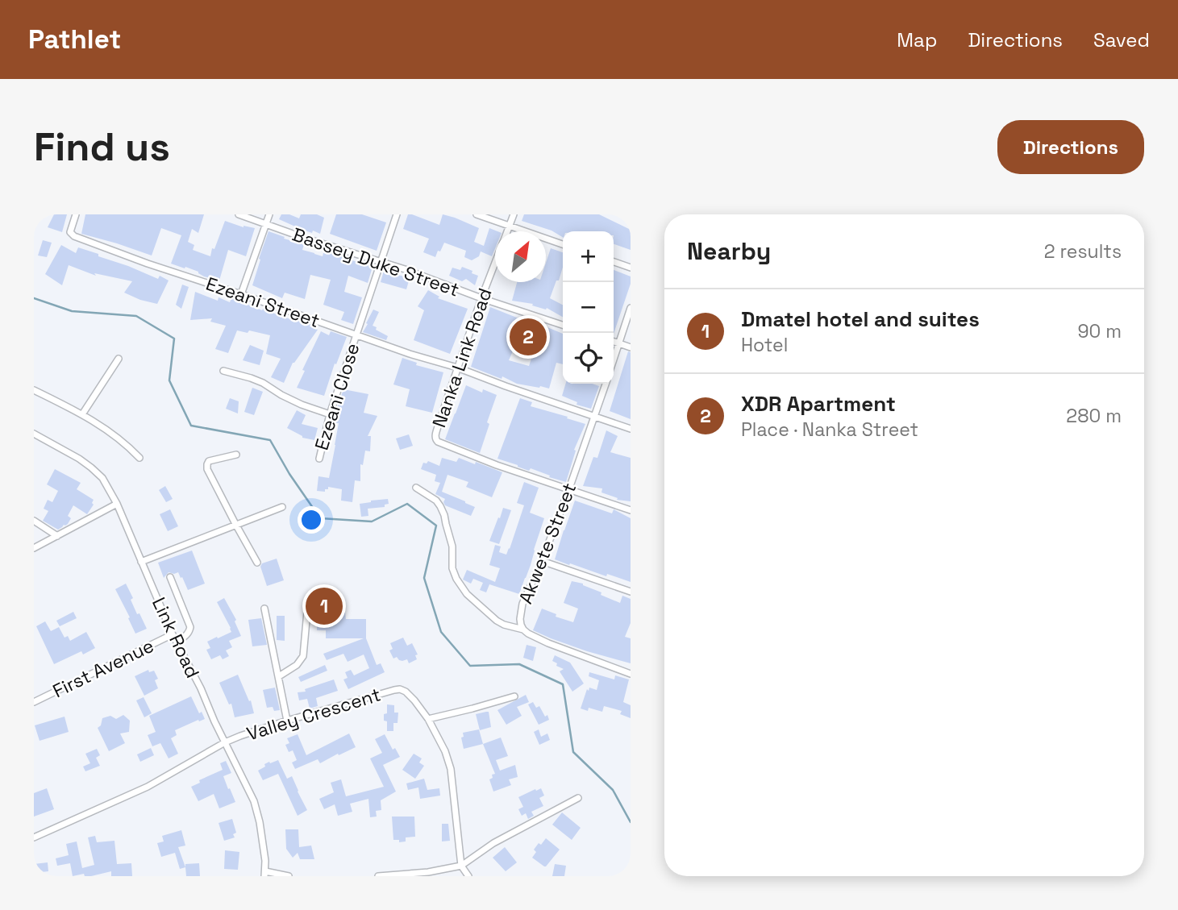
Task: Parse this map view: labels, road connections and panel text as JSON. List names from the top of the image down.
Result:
{
  "streets": {
    "street": [
      "Bassey Duke Street",
      "Ezeani Street",
      "Nanka Link Road",
      "Ezeani Close",
      "Akwete Street",
      "Link Road",
      "First Avenue",
      "Valley Crescent"
    ]
  },
  "crossings": [
    ["Bassey Duke Street", "Nanka Link Road"],
    ["Bassey Duke Street", "Ezeani Close"],
    ["Ezeani Street", "Nanka Link Road"],
    ["Ezeani Street", "Ezeani Close"],
    ["Ezeani Street", "Akwete Street"],
    ["Nanka Link Road", "Akwete Street"],
    ["Link Road", "First Avenue"],
    ["Link Road", "Valley Crescent"]
  ],
  "north": "top right",
  "page": {
    "header": "Pathlet",
    "nav": ["Map", "Directions", "Saved"],
    "buttons": "Directions",
    "title": "Find us",
    "heading": ["Nearby", "2 results"],
    "map_buttons": ["+", "−"],
    "list": [
      {
        "mark": "1",
        "name": "Dmatel hotel and suites",
        "note": "Hotel",
        "value": "90 m"
      },
      {
        "mark": "2",
        "name": "XDR Apartment",
        "note": "Place · Nanka Street",
        "value": "280 m"
      }
    ],
    "pins": ["2", "1"]
  }
}
